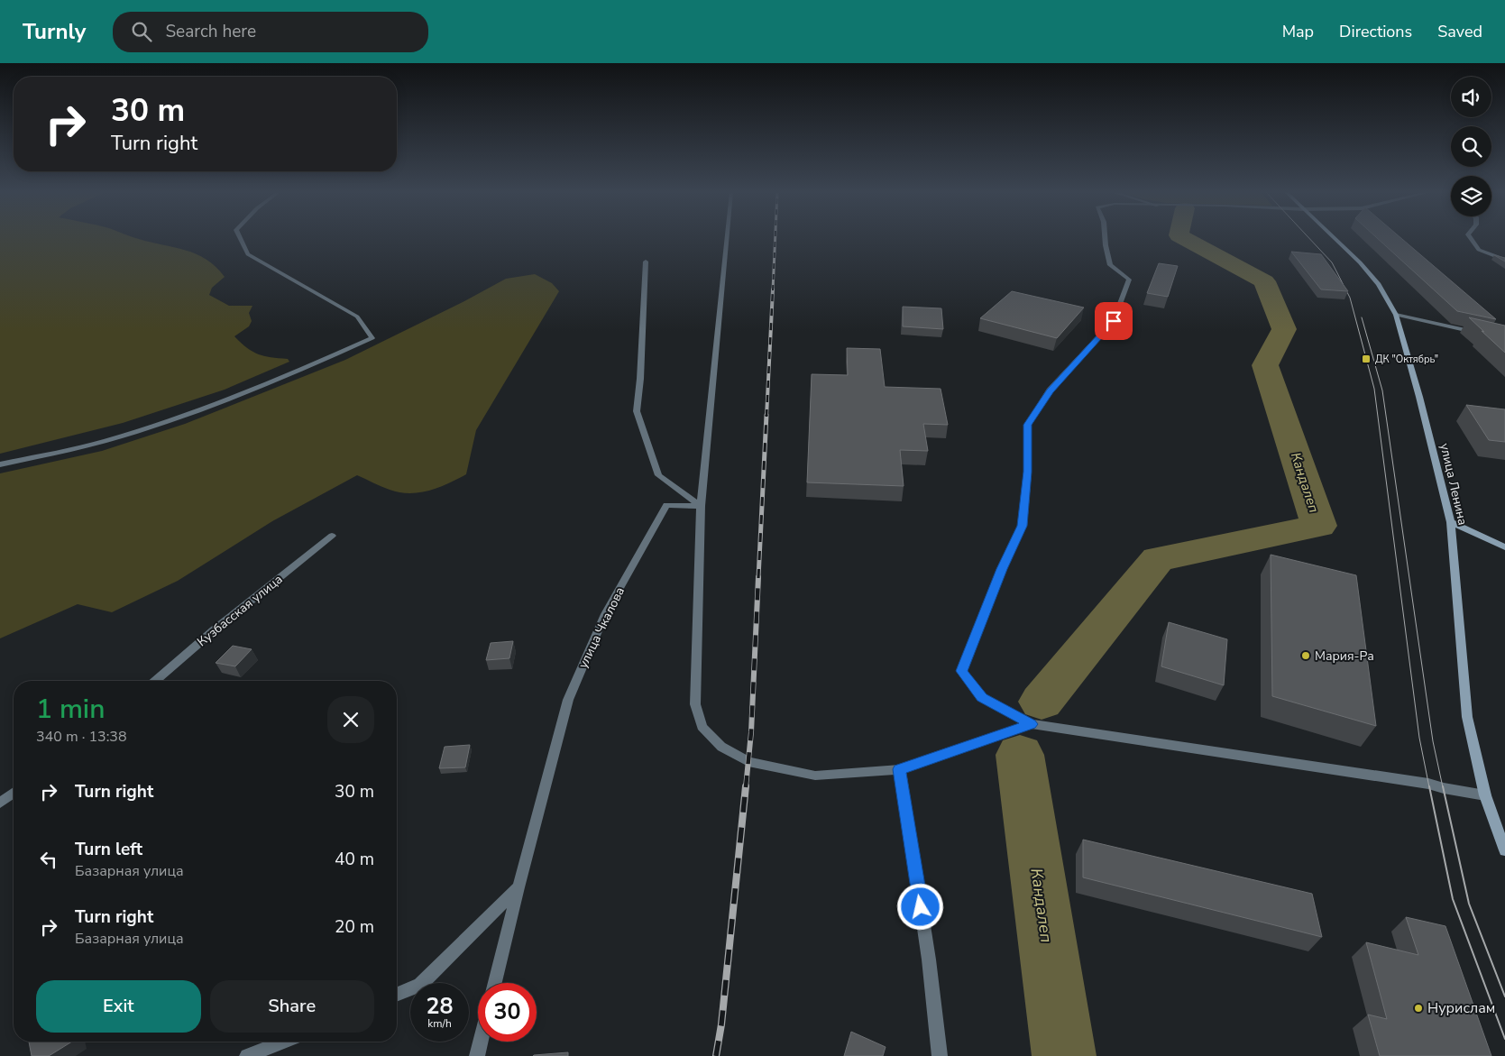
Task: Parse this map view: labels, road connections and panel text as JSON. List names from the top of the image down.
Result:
{
  "streets": {
    "main road": ["улица Ленина"],
    "street": ["Кузбасская улица", "улица Чкалова"]
  },
  "water": ["Кандалеп"],
  "places": {
    "transit": ["ДК \"Октябрь\""],
    "other": ["Мария-Ра", "Нурислам"]
  },
  "page": {
    "header": "Turnly",
    "search": "Search here",
    "nav": ["Map", "Directions", "Saved"],
    "turn": ["30 m", "Turn right"],
    "heading": ["1 min", "340 m · 13:38"],
    "list": [
      {
        "name": "Turn right",
        "value": "30 m"
      },
      {
        "name": "Turn left",
        "note": "Базарная улица",
        "value": "40 m"
      },
      {
        "name": "Turn right",
        "note": "Базарная улица",
        "value": "20 m"
      }
    ],
    "buttons": ["Exit", "Share"],
    "speed": "28 km/h",
    "limit": "30"
  }
}
